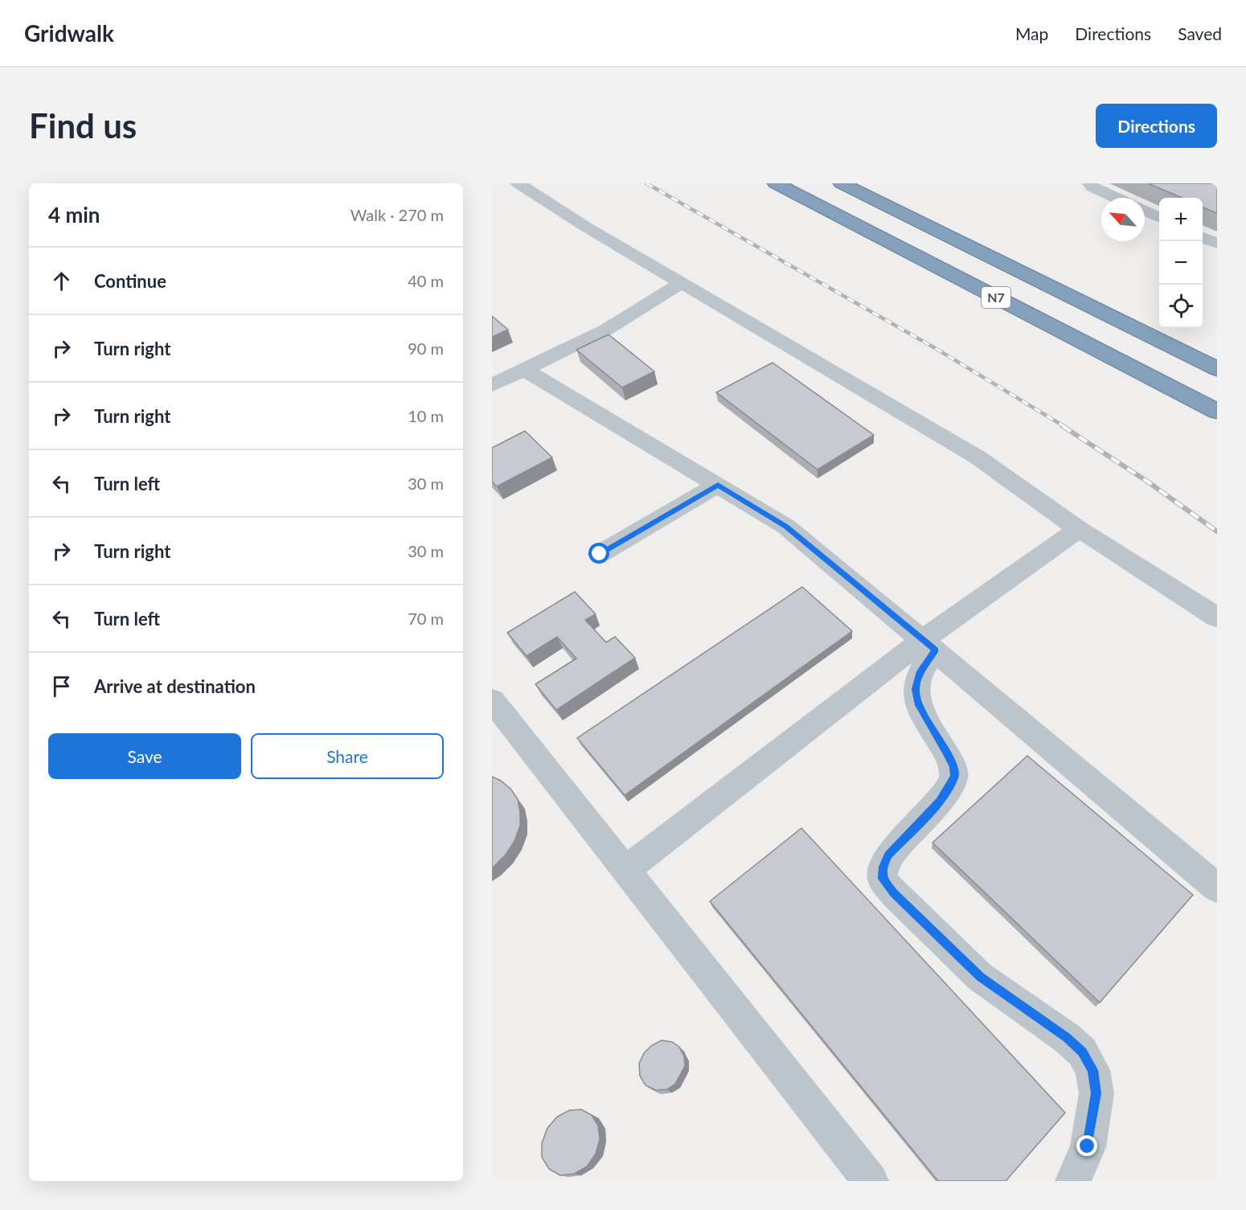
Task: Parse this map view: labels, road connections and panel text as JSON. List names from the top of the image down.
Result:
{
  "streets": {
    "highway": ["N7"]
  },
  "north": "top left",
  "page": {
    "header": "Gridwalk",
    "nav": ["Map", "Directions", "Saved"],
    "buttons": [
      "Directions",
      ["Save", "Share"]
    ],
    "title": "Find us",
    "heading": ["4 min", "Walk · 270 m"],
    "map_buttons": ["+", "−"],
    "list": [
      ["Continue", "40 m"],
      ["Turn right", "90 m"],
      ["Turn right", "10 m"],
      ["Turn left", "30 m"],
      ["Turn right", "30 m"],
      ["Turn left", "70 m"],
      "Arrive at destination"
    ]
  }
}
